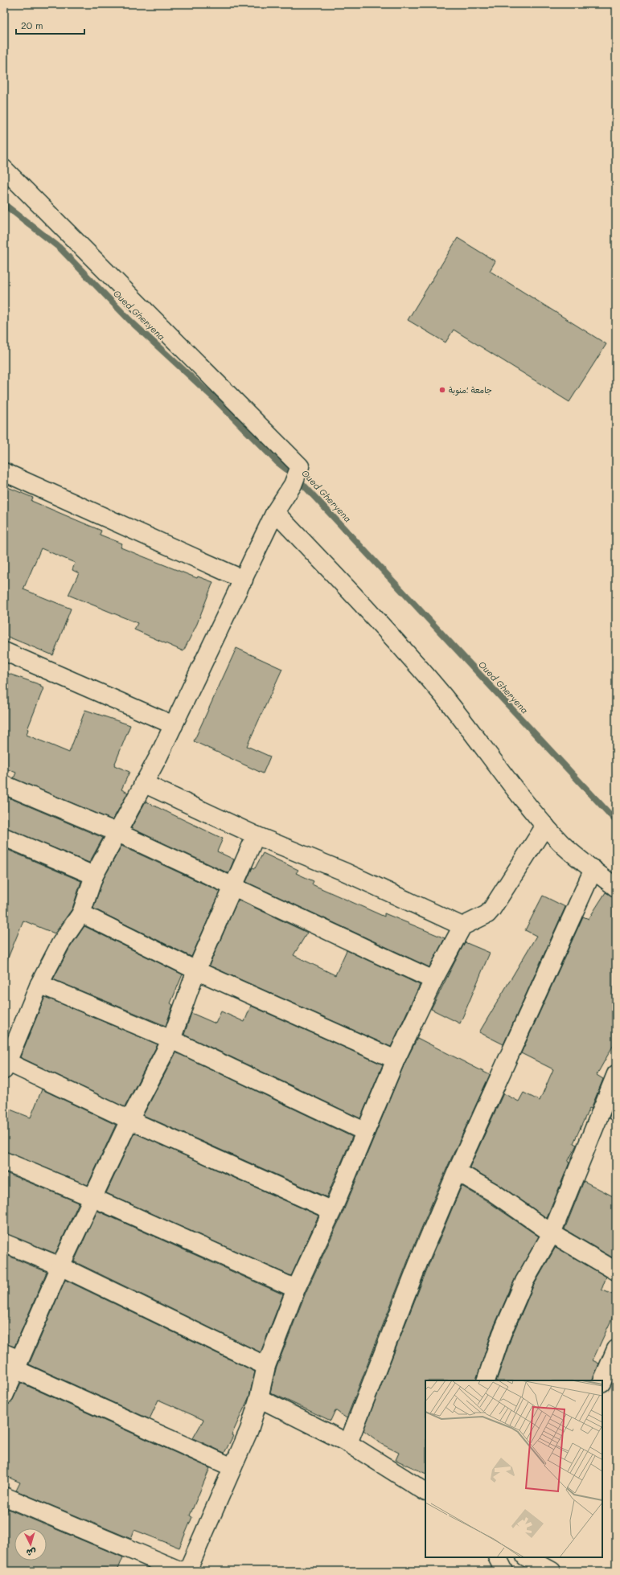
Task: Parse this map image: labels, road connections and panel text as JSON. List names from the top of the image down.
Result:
{
  "water": ["Oued Gheryena"],
  "places": ["جامعة ؛منوبة"],
  "scale_bar": "20 m",
  "north": "bottom"
}
